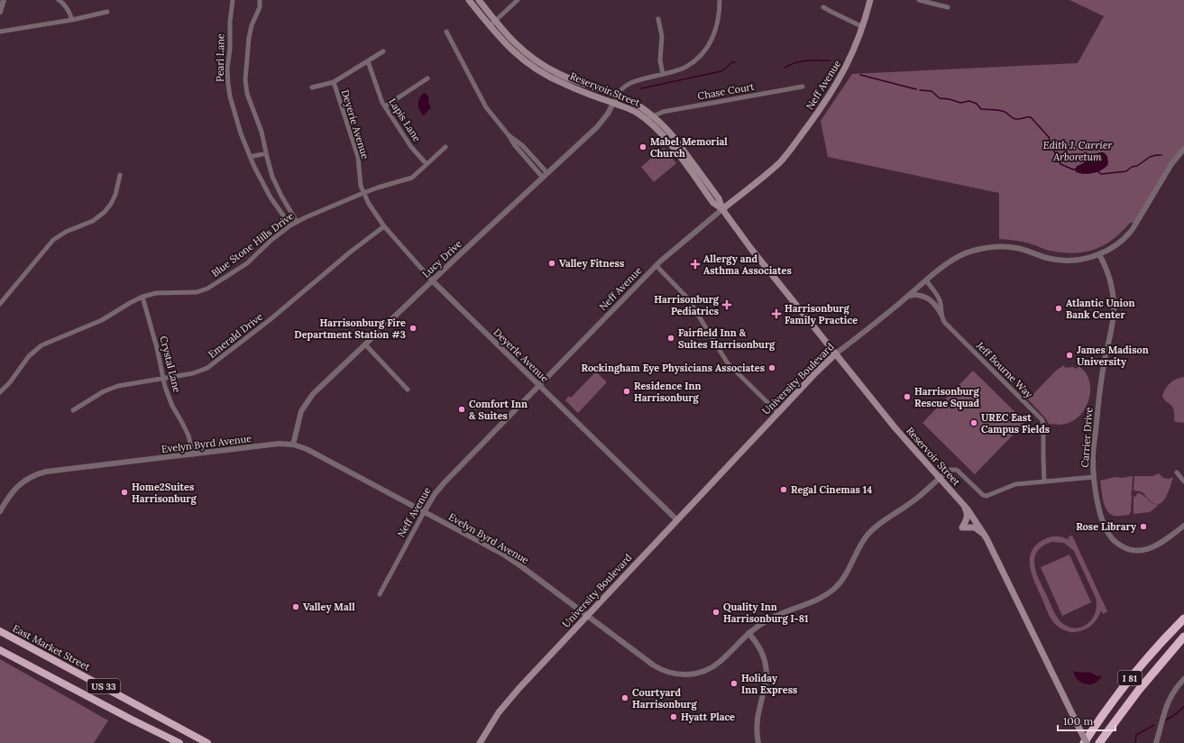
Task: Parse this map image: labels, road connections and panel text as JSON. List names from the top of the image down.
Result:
{
  "streets": {
    "highway": ["East Market Street", "I 81", "US 33"],
    "main road": ["Neff Avenue", "Reservoir Street", "University Boulevard"],
    "street": [
      "Pearl Lane",
      "Chase Court",
      "Lapis Lane",
      "Deyerie Avenue",
      "Blue Stone Hills Drive",
      "Lucy Drive",
      "Emerald Drive",
      "Deyerle Avenue",
      "Crystal Lane",
      "Jeff Bourne Way",
      "Carrier Drive",
      "Evelyn Byrd Avenue"
    ]
  },
  "crossings": [
    ["Pearl Lane", "Blue Stone Hills Drive"],
    ["Neff Avenue", "Reservoir Street"],
    ["Neff Avenue", "Deyerle Avenue"],
    ["Neff Avenue", "Evelyn Byrd Avenue"],
    ["Reservoir Street", "Chase Court"],
    ["Reservoir Street", "Lucy Drive"],
    ["Reservoir Street", "University Boulevard"],
    ["Reservoir Street", "Evelyn Byrd Avenue"],
    ["Lapis Lane", "Blue Stone Hills Drive"],
    ["Deyerie Avenue", "Blue Stone Hills Drive"],
    ["Deyerie Avenue", "Deyerle Avenue"],
    ["Blue Stone Hills Drive", "Deyerle Avenue"],
    ["Blue Stone Hills Drive", "Crystal Lane"],
    ["Lucy Drive", "Deyerle Avenue"],
    ["Lucy Drive", "Evelyn Byrd Avenue"],
    ["Emerald Drive", "Deyerle Avenue"],
    ["Emerald Drive", "Crystal Lane"],
    ["Deyerle Avenue", "University Boulevard"],
    ["Crystal Lane", "Evelyn Byrd Avenue"],
    ["Jeff Bourne Way", "University Boulevard"],
    ["University Boulevard", "Carrier Drive"],
    ["University Boulevard", "Evelyn Byrd Avenue"]
  ],
  "parks": ["Edith J. Carrier Arboretum"],
  "places": {
    "other": [
      "Mabel Memorial Church",
      "Valley Fitness",
      "Atlantic Union Bank Center",
      "Harrisonburg Fire Department Station #3",
      "Fairfield Inn & Suites Harrisonburg",
      "James Madison University",
      "Rockingham Eye Physicians Associates",
      "Residence Inn Harrisonburg",
      "Harrisonburg Rescue Squad",
      "Comfort Inn & Suites",
      "UREC East Campus Fields",
      "Regal Cinemas 14",
      "Home2Suites Harrisonburg",
      "Rose Library",
      "Valley Mall",
      "Quality Inn Harrisonburg I-81",
      "Holiday Inn Express",
      "Courtyard Harrisonburg",
      "Hyatt Place"
    ],
    "health": ["Allergy and Asthma Associates", "Harrisonburg Pediatrics", "Harrisonburg Family Practice"]
  },
  "scale_bar": "100 m"
}
